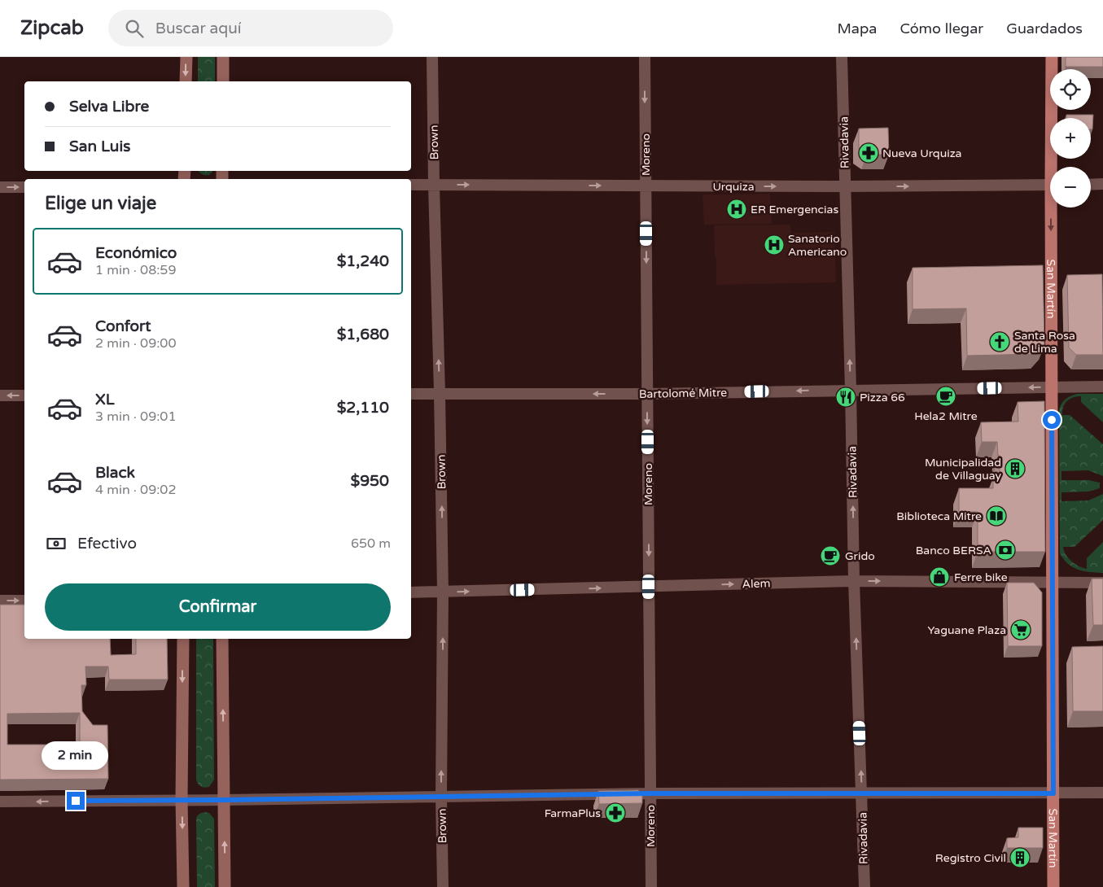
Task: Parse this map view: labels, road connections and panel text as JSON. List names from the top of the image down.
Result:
{
  "streets": {
    "main road": ["San Martín"],
    "street": [
      "Brown",
      "Rivadavia",
      "Moreno",
      "Urquiza",
      "Bartolomé Mitre",
      "Alem"
    ]
  },
  "crossings": [
    ["Brown", "Urquiza"],
    ["Brown", "Bartolomé Mitre"],
    ["Brown", "Alem"],
    ["Rivadavia", "Urquiza"],
    ["Rivadavia", "Bartolomé Mitre"],
    ["Rivadavia", "Alem"],
    ["Moreno", "Urquiza"],
    ["Moreno", "Bartolomé Mitre"],
    ["Moreno", "Alem"],
    ["San Martín", "Bartolomé Mitre"],
    ["San Martín", "Alem"]
  ],
  "one_way": [
    "Brown",
    "Rivadavia",
    "Moreno",
    "Urquiza",
    "Bartolomé Mitre",
    "Alem"
  ],
  "places": {
    "pharmacy": ["Nueva Urquiza", "FarmaPlus"],
    "hospital": ["ER Emergencias", "Sanatorio Americano"],
    "church": ["Santa Rosa de Lima"],
    "cafe": ["Hela2 Mitre", "Grido"],
    "restaurant": ["Pizza 66"],
    "building": ["Municipalidad de Villaguay", "Registro Civil"],
    "library": ["Biblioteca Mitre"],
    "bank": ["Banco BERSA"],
    "shop": ["Ferre bike"],
    "supermarket": ["Yaguane Plaza"]
  },
  "page": {
    "header": "Zipcab",
    "search": "Buscar aquí",
    "nav": ["Mapa", "Cómo llegar", "Guardados"],
    "map_buttons": ["+", "−"],
    "banner": ["Selva Libre", "San Luis"],
    "heading": "Elige un viaje",
    "list": [
      {
        "name": "Económico",
        "note": "1 min · 08:59",
        "value": "$1,240"
      },
      {
        "name": "Confort",
        "note": "2 min · 09:00",
        "value": "$1,680"
      },
      {
        "name": "XL",
        "note": "3 min · 09:01",
        "value": "$2,110"
      },
      {
        "name": "Black",
        "note": "4 min · 09:02",
        "value": "$950"
      }
    ],
    "pay": ["Efectivo", "650 m"],
    "buttons": "Confirmar",
    "bubble": "2 min"
  }
}
